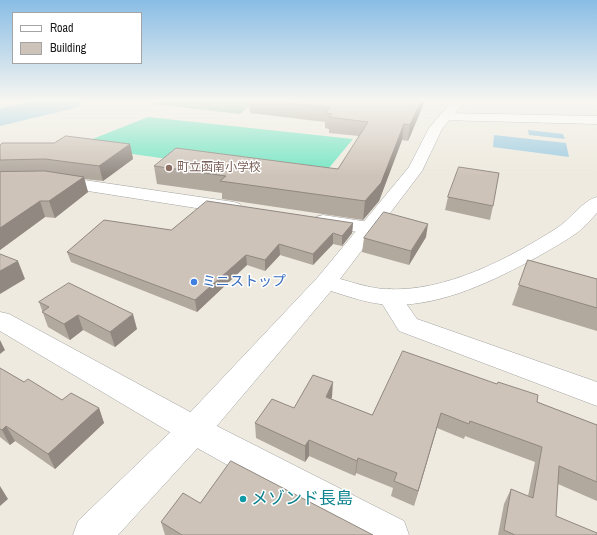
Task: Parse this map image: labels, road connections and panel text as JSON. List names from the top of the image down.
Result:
{
  "places": ["町立函南小学校", "ミニストップ", "メゾンド長島"],
  "legend": ["Road", "Building"]
}
